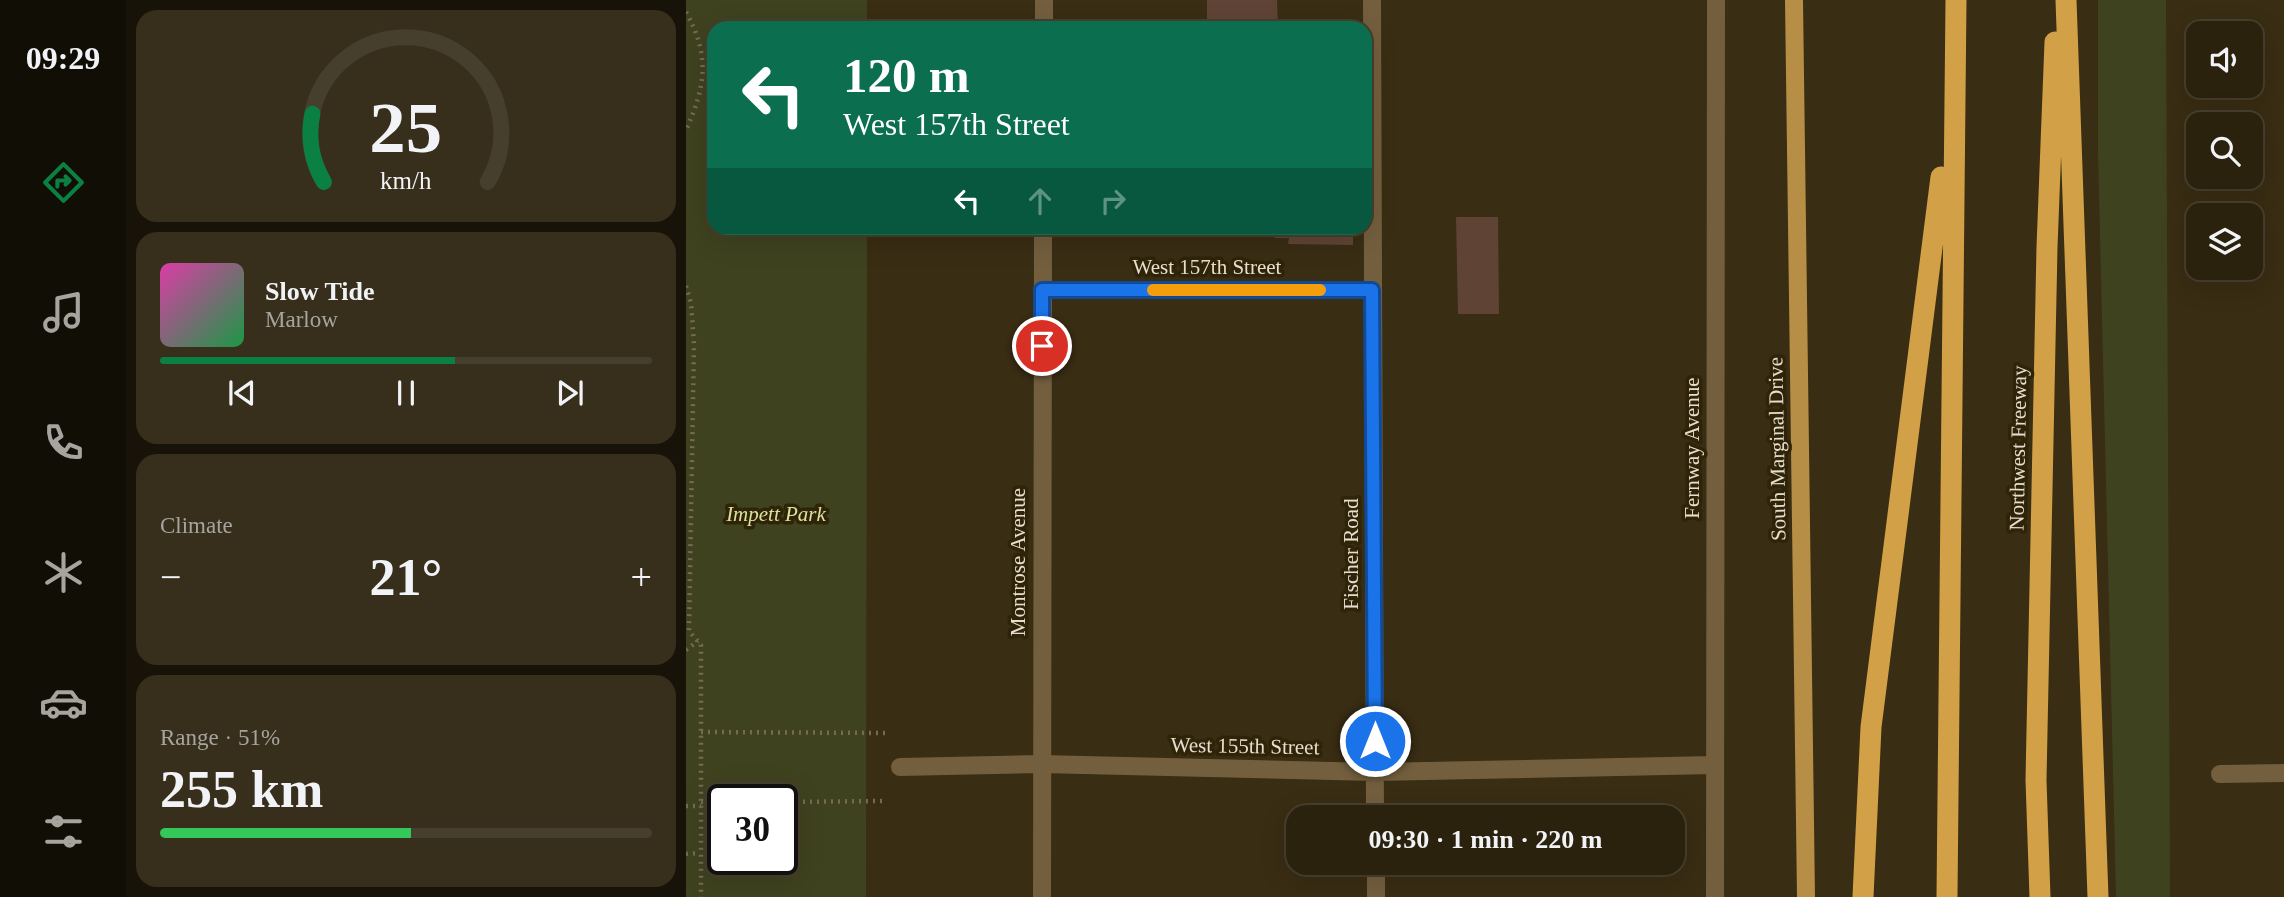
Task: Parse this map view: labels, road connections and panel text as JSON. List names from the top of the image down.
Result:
{
  "streets": {
    "highway": ["Northwest Freeway"],
    "main road": ["South Marginal Drive"],
    "street": [
      "West 157th Street",
      "Fernway Avenue",
      "Fischer Road",
      "Montrose Avenue",
      "West 155th Street"
    ]
  },
  "crossings": [
    ["West 157th Street", "Fischer Road"],
    ["West 157th Street", "Montrose Avenue"],
    ["Fernway Avenue", "West 155th Street"],
    ["Fischer Road", "West 155th Street"],
    ["Montrose Avenue", "West 155th Street"]
  ],
  "parks": ["Impett Park"],
  "page": {
    "tabs": "09:29",
    "turn": ["120 m", "West 157th Street"],
    "song": ["Slow Tide", "Marlow"],
    "tile": [
      "Climate",
      ["Range · 51%", "255 km"]
    ],
    "heat": ["−", "21°", "+"],
    "limit": "30",
    "trip": "09:30 · 1 min · 220 m",
    "gauge": ["25", "km/h"]
  }
}
